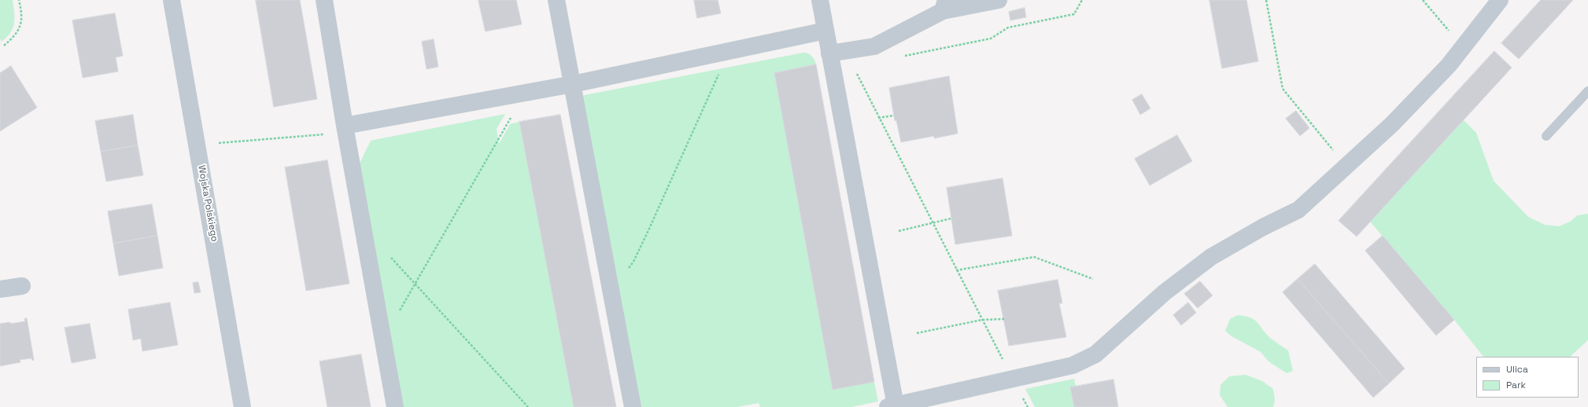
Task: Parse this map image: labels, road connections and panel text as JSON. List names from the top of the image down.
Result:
{
  "streets": {
    "street": ["Wojska Polskiego"]
  },
  "legend": ["Ulica", "Park"]
}
